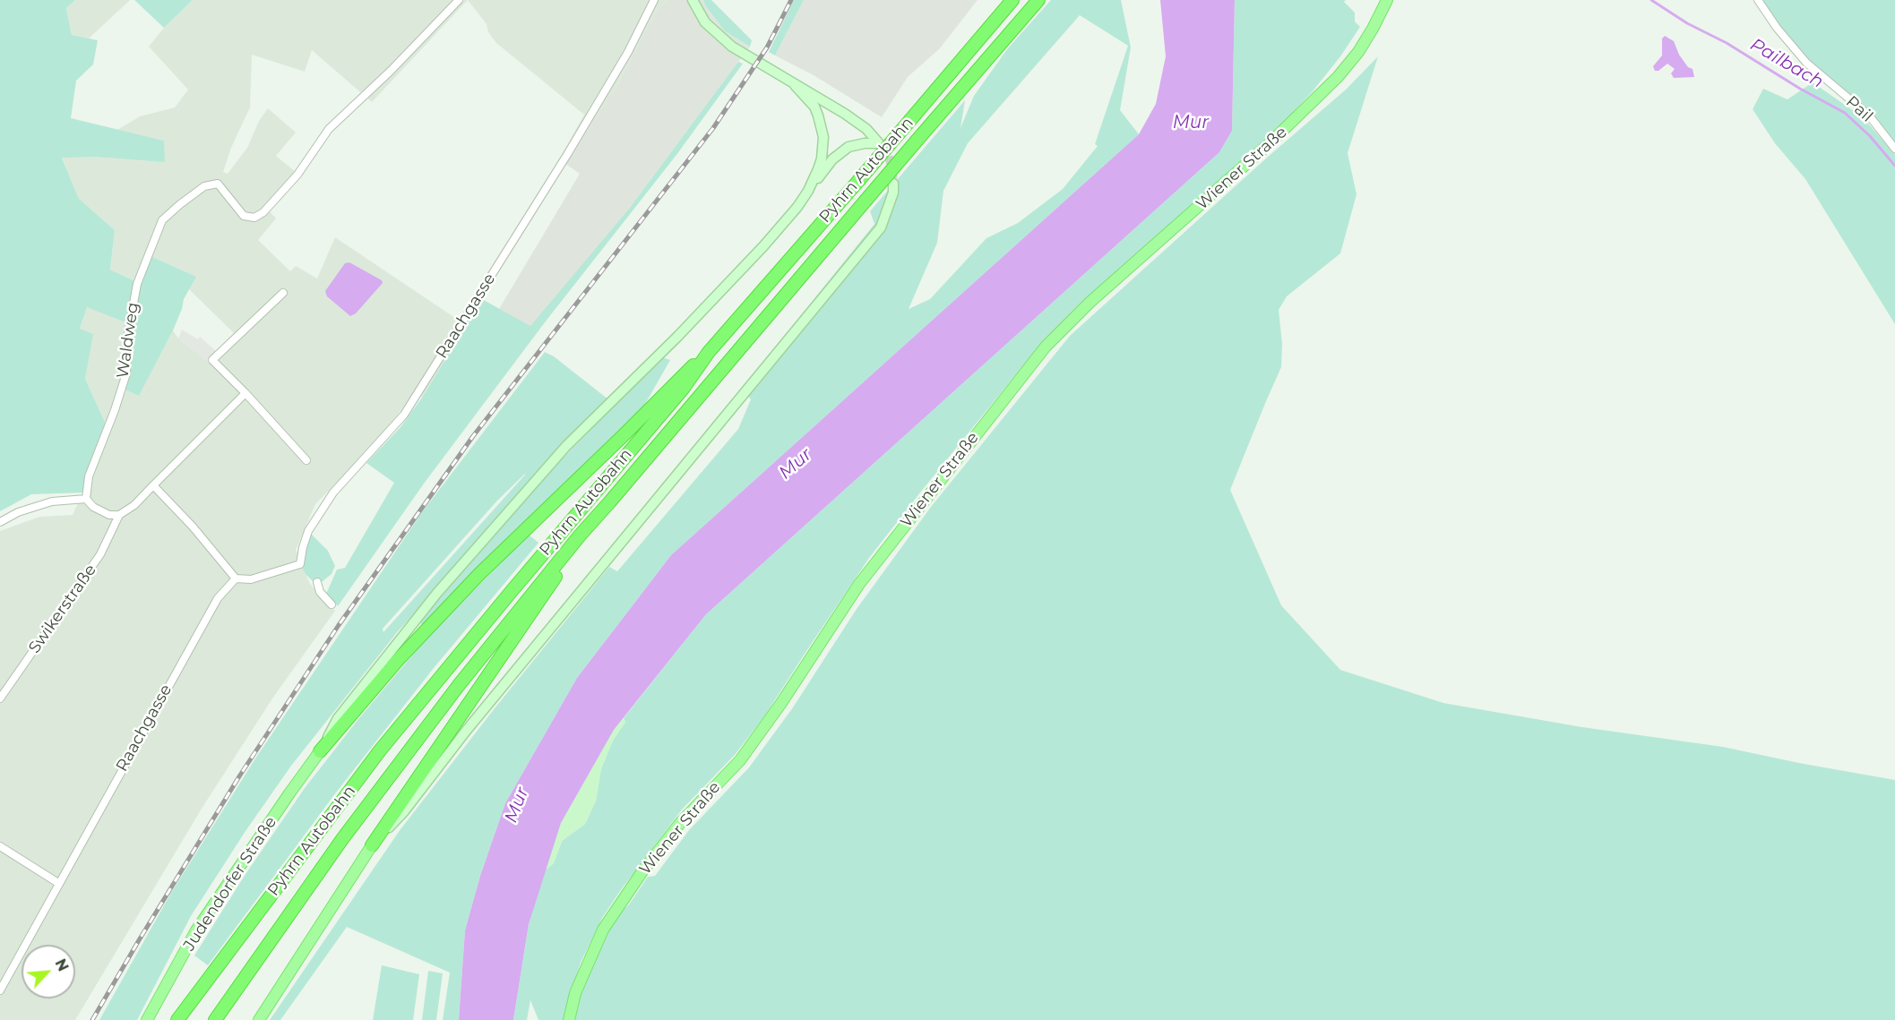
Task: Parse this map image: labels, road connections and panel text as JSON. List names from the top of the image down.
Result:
{
  "streets": {
    "highway": ["Pyhrn Autobahn"],
    "main road": ["Wiener Straße", "Judendorfer Straße"],
    "street": [
      "Pail",
      "Raachgasse",
      "Waldweg",
      "Swikerstraße"
    ]
  },
  "water": ["Pailbach", "Mur"],
  "north": "top right"
}
